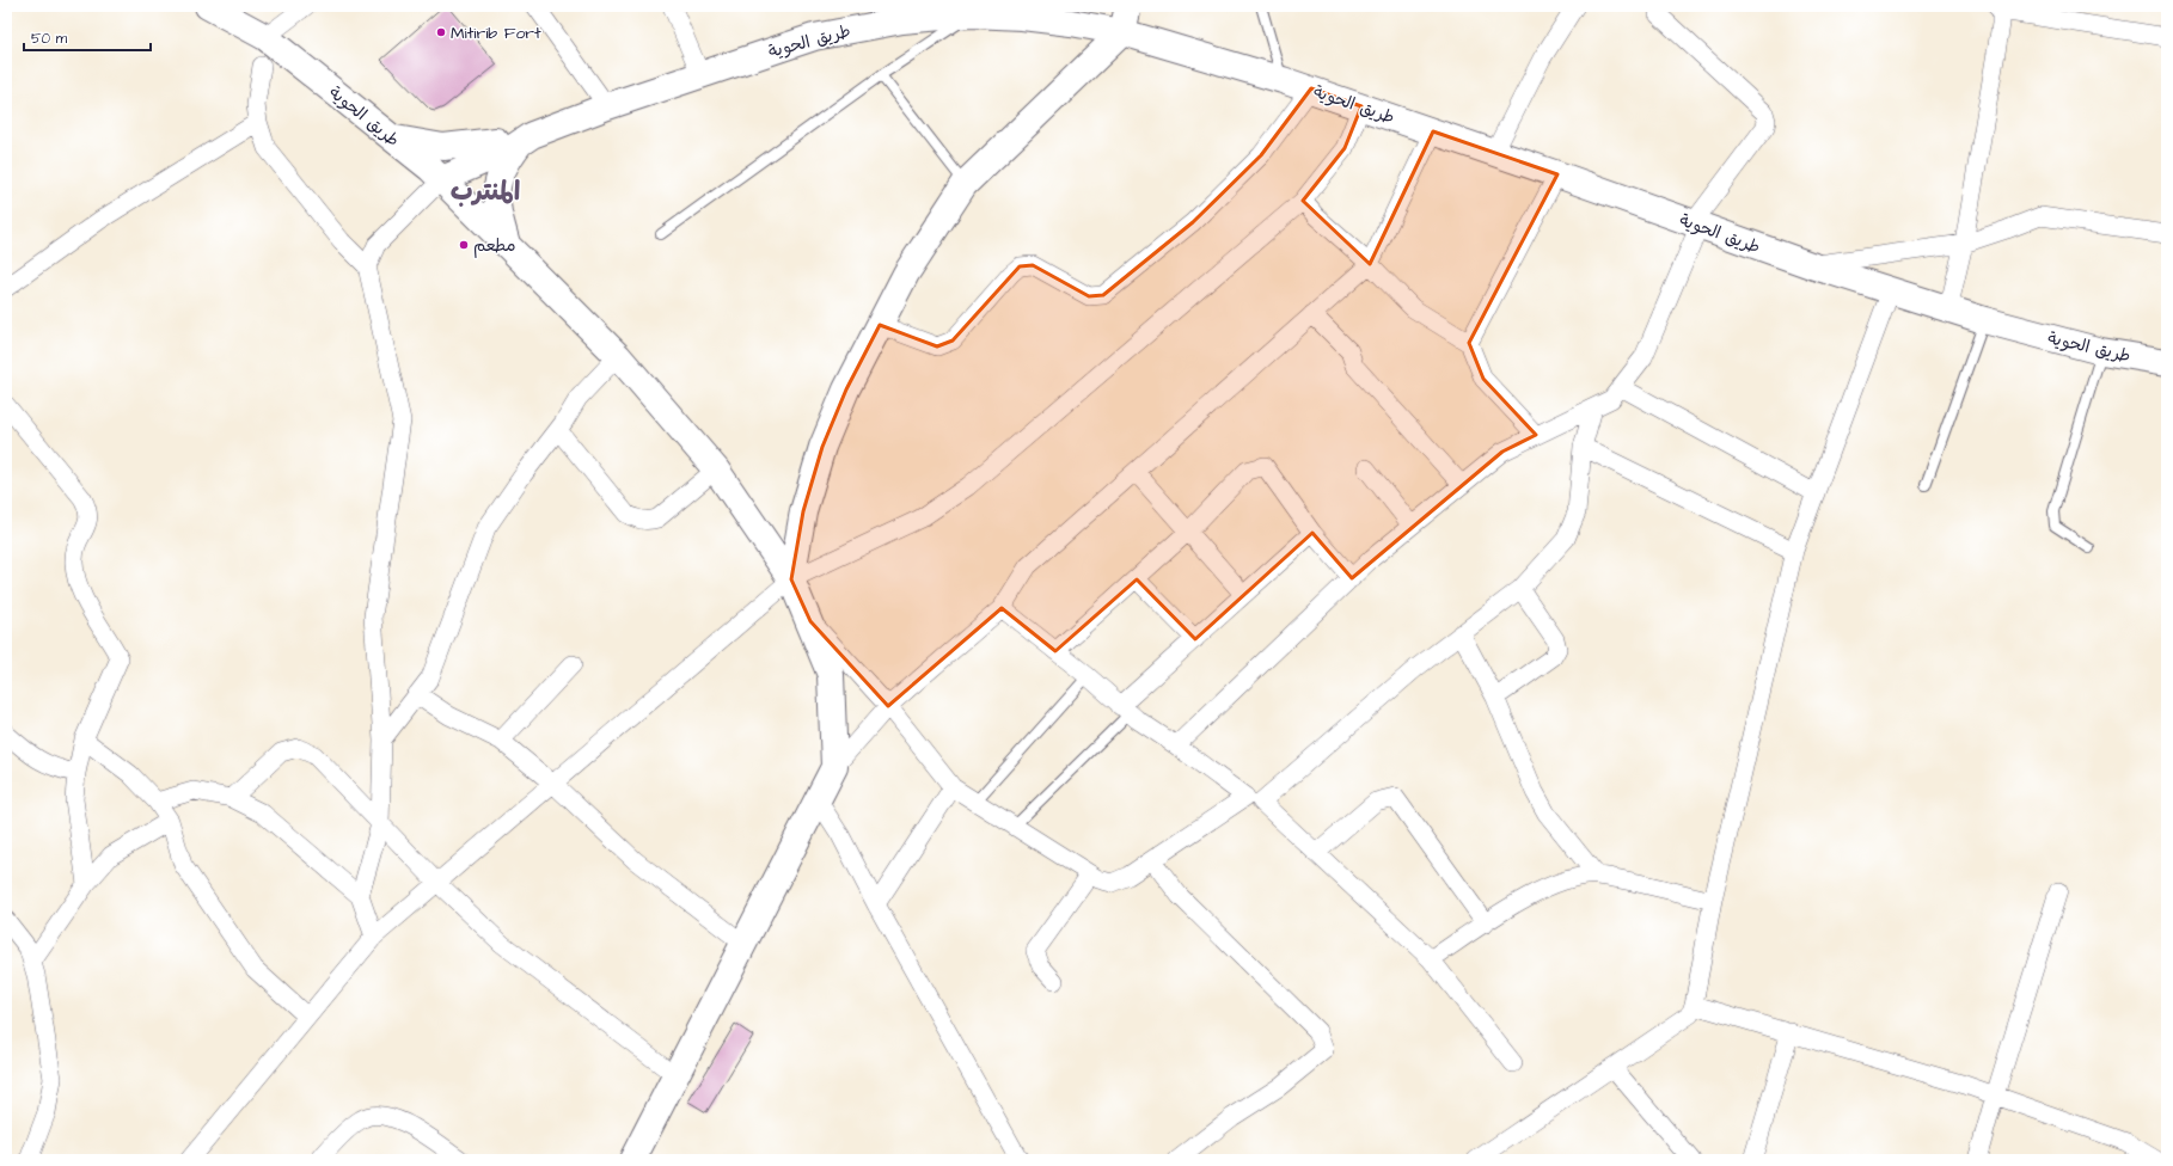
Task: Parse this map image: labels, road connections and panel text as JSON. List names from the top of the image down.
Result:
{
  "streets": {
    "street": ["طريق الحوية"]
  },
  "districts": ["المنترب"],
  "places": ["Mitirib Fort", "مطعم"],
  "scale_bar": "50 m"
}
